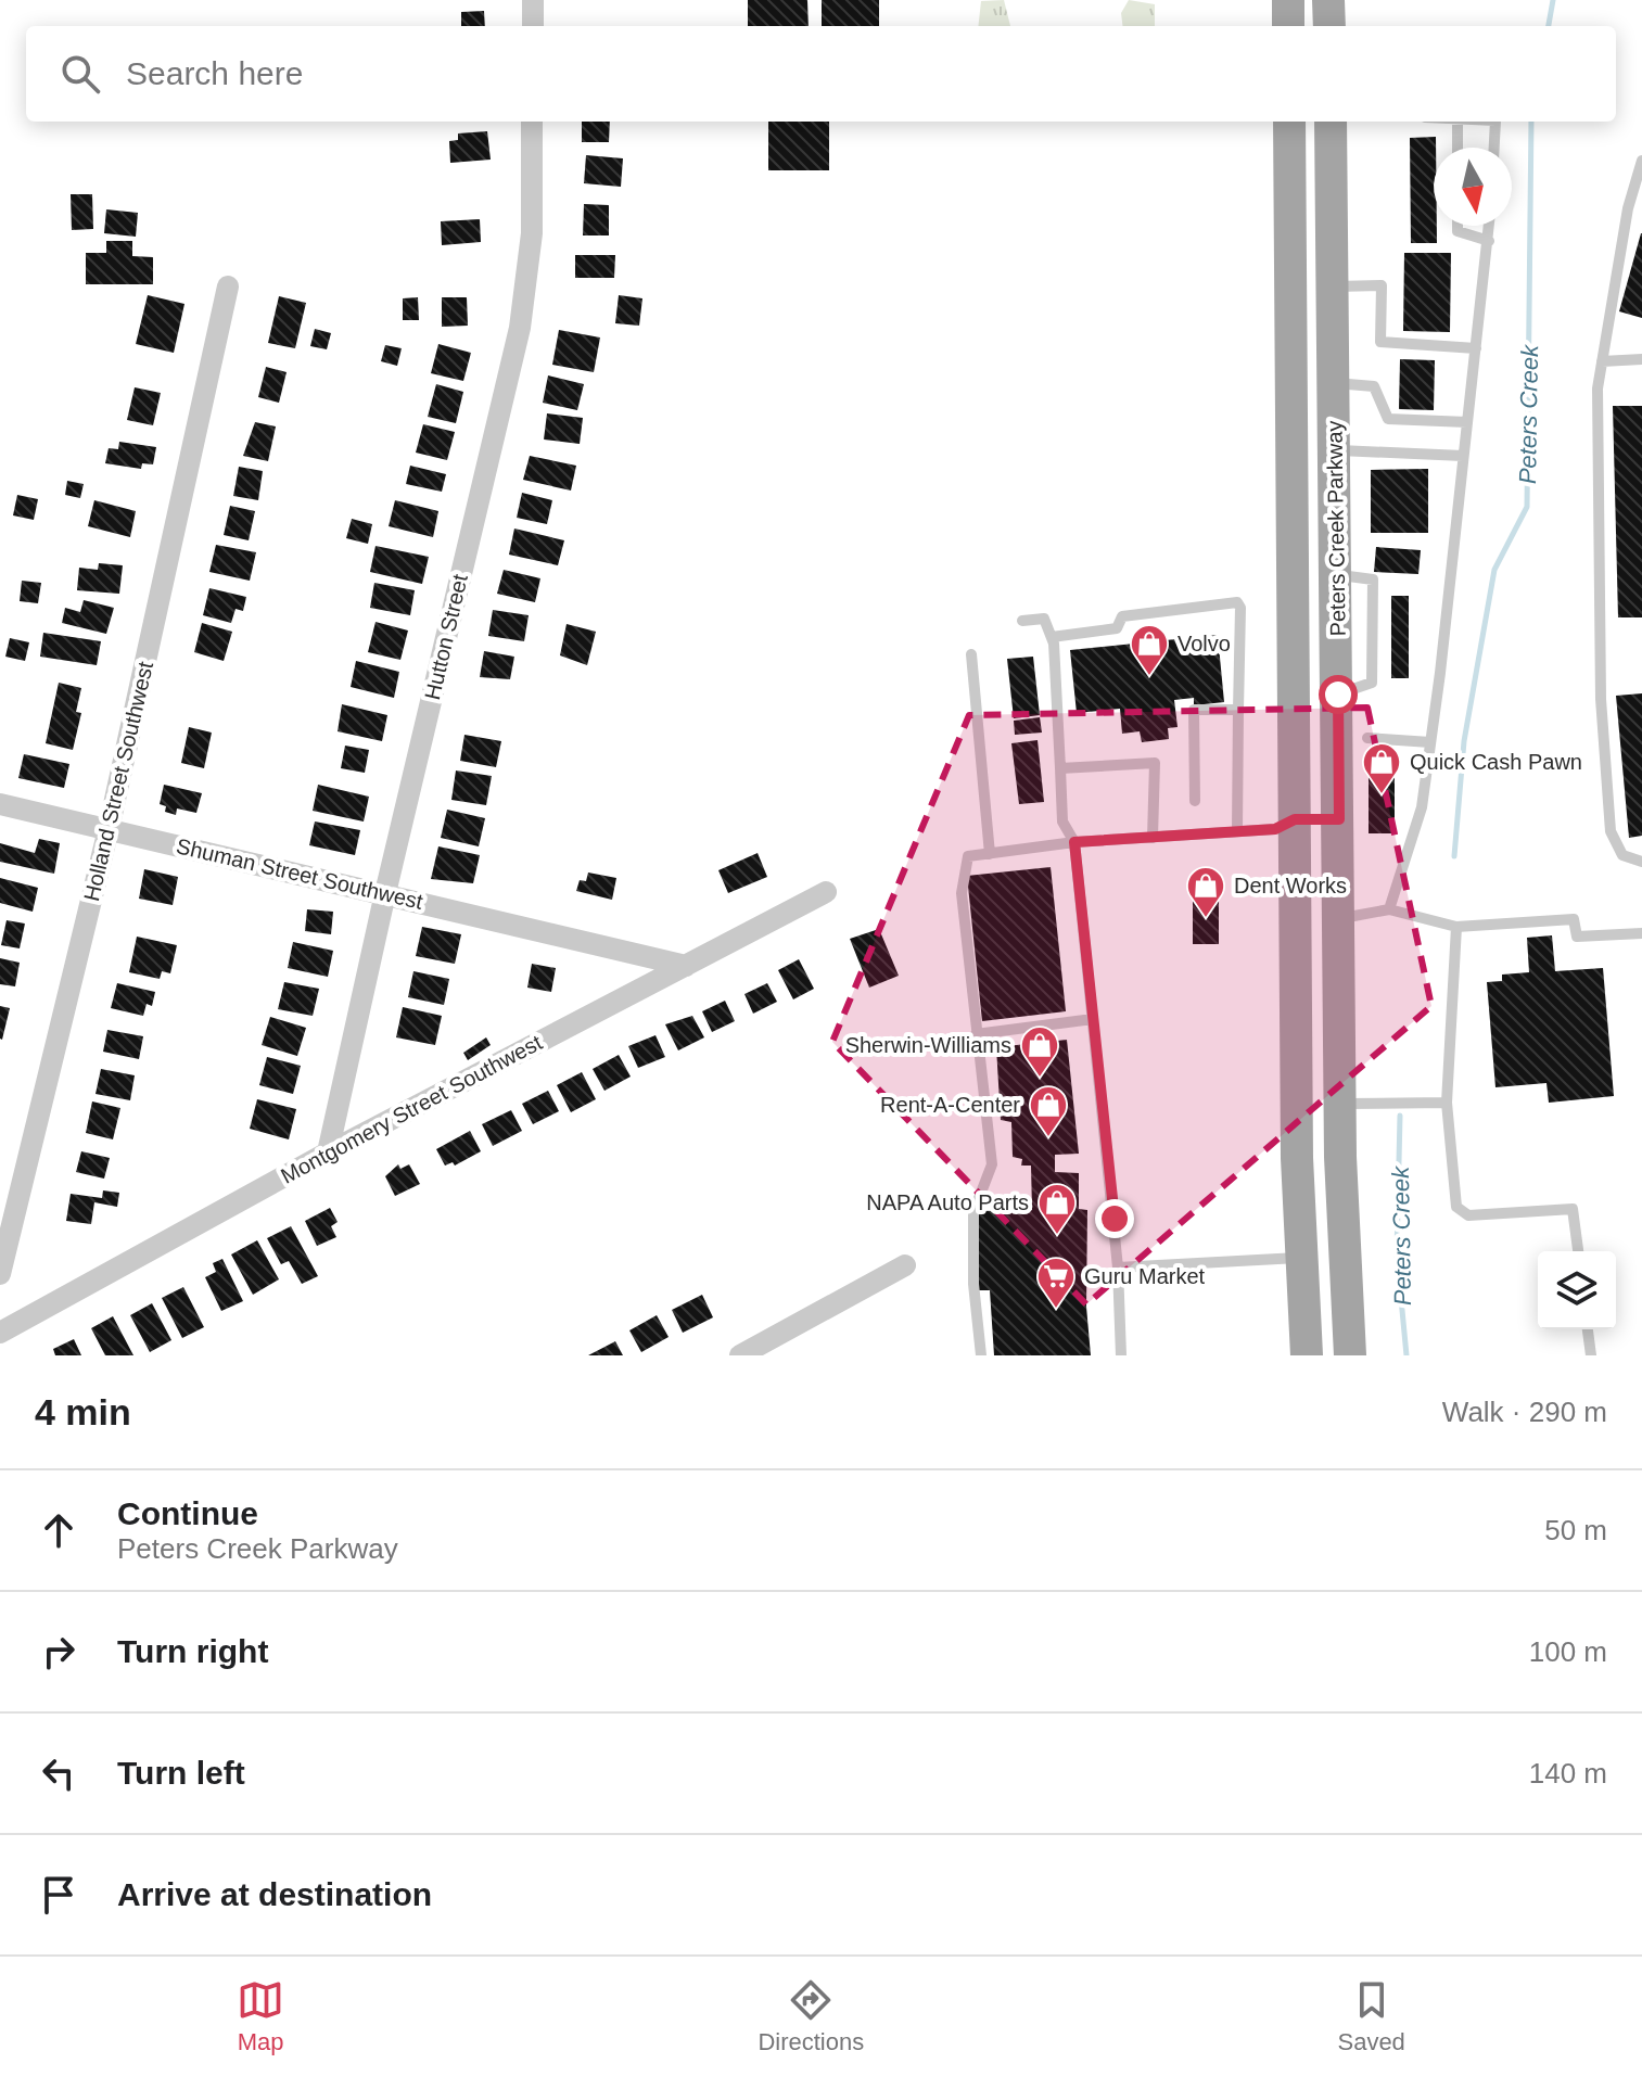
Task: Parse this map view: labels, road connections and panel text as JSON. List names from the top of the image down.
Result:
{
  "streets": {
    "main road": ["Peters Creek Parkway"],
    "street": [
      "Hutton Street",
      "Holland Street Southwest",
      "Shuman Street Southwest",
      "Montgomery Street Southwest"
    ]
  },
  "crossings": [
    ["Hutton Street", "Shuman Street Southwest"],
    ["Hutton Street", "Montgomery Street Southwest"],
    ["Holland Street Southwest", "Shuman Street Southwest"],
    ["Shuman Street Southwest", "Montgomery Street Southwest"]
  ],
  "water": ["Peters Creek"],
  "places": {
    "shop": [
      "Volvo",
      "Quick Cash Pawn",
      "Dent Works",
      "Sherwin-Williams",
      "Rent-A-Center",
      "NAPA Auto Parts"
    ],
    "supermarket": ["Guru Market"]
  },
  "north": "bottom",
  "page": {
    "search": "Search here",
    "heading": ["4 min", "Walk · 290 m"],
    "list": [
      ["Continue", "Peters Creek Parkway", "50 m"],
      ["Turn right", "100 m"],
      ["Turn left", "140 m"],
      "Arrive at destination"
    ],
    "nav": ["Map", "Directions", "Saved"]
  }
}
